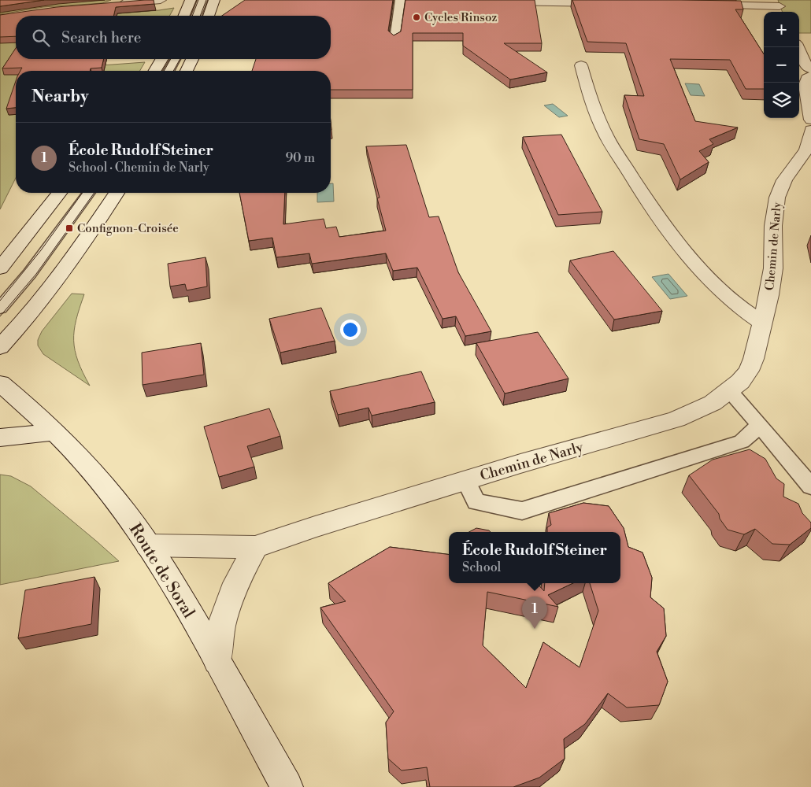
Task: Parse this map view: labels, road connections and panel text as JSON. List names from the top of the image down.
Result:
{
  "streets": {
    "street": ["Chemin de Narly", "Route de Soral"]
  },
  "crossings": [
    ["Chemin de Narly", "Route de Soral"]
  ],
  "places": {
    "other": ["Cycles Rinsoz"],
    "transit": ["Confignon-Croisée"]
  },
  "page": {
    "map_buttons": ["+", "−"],
    "search": "Search here",
    "heading": "Nearby",
    "list": [
      {
        "mark": "1",
        "name": "École Rudolf Steiner",
        "note": "School · Chemin de Narly",
        "value": "90 m"
      }
    ],
    "popup": ["École Rudolf Steiner", "School"],
    "pins": "1"
  }
}
